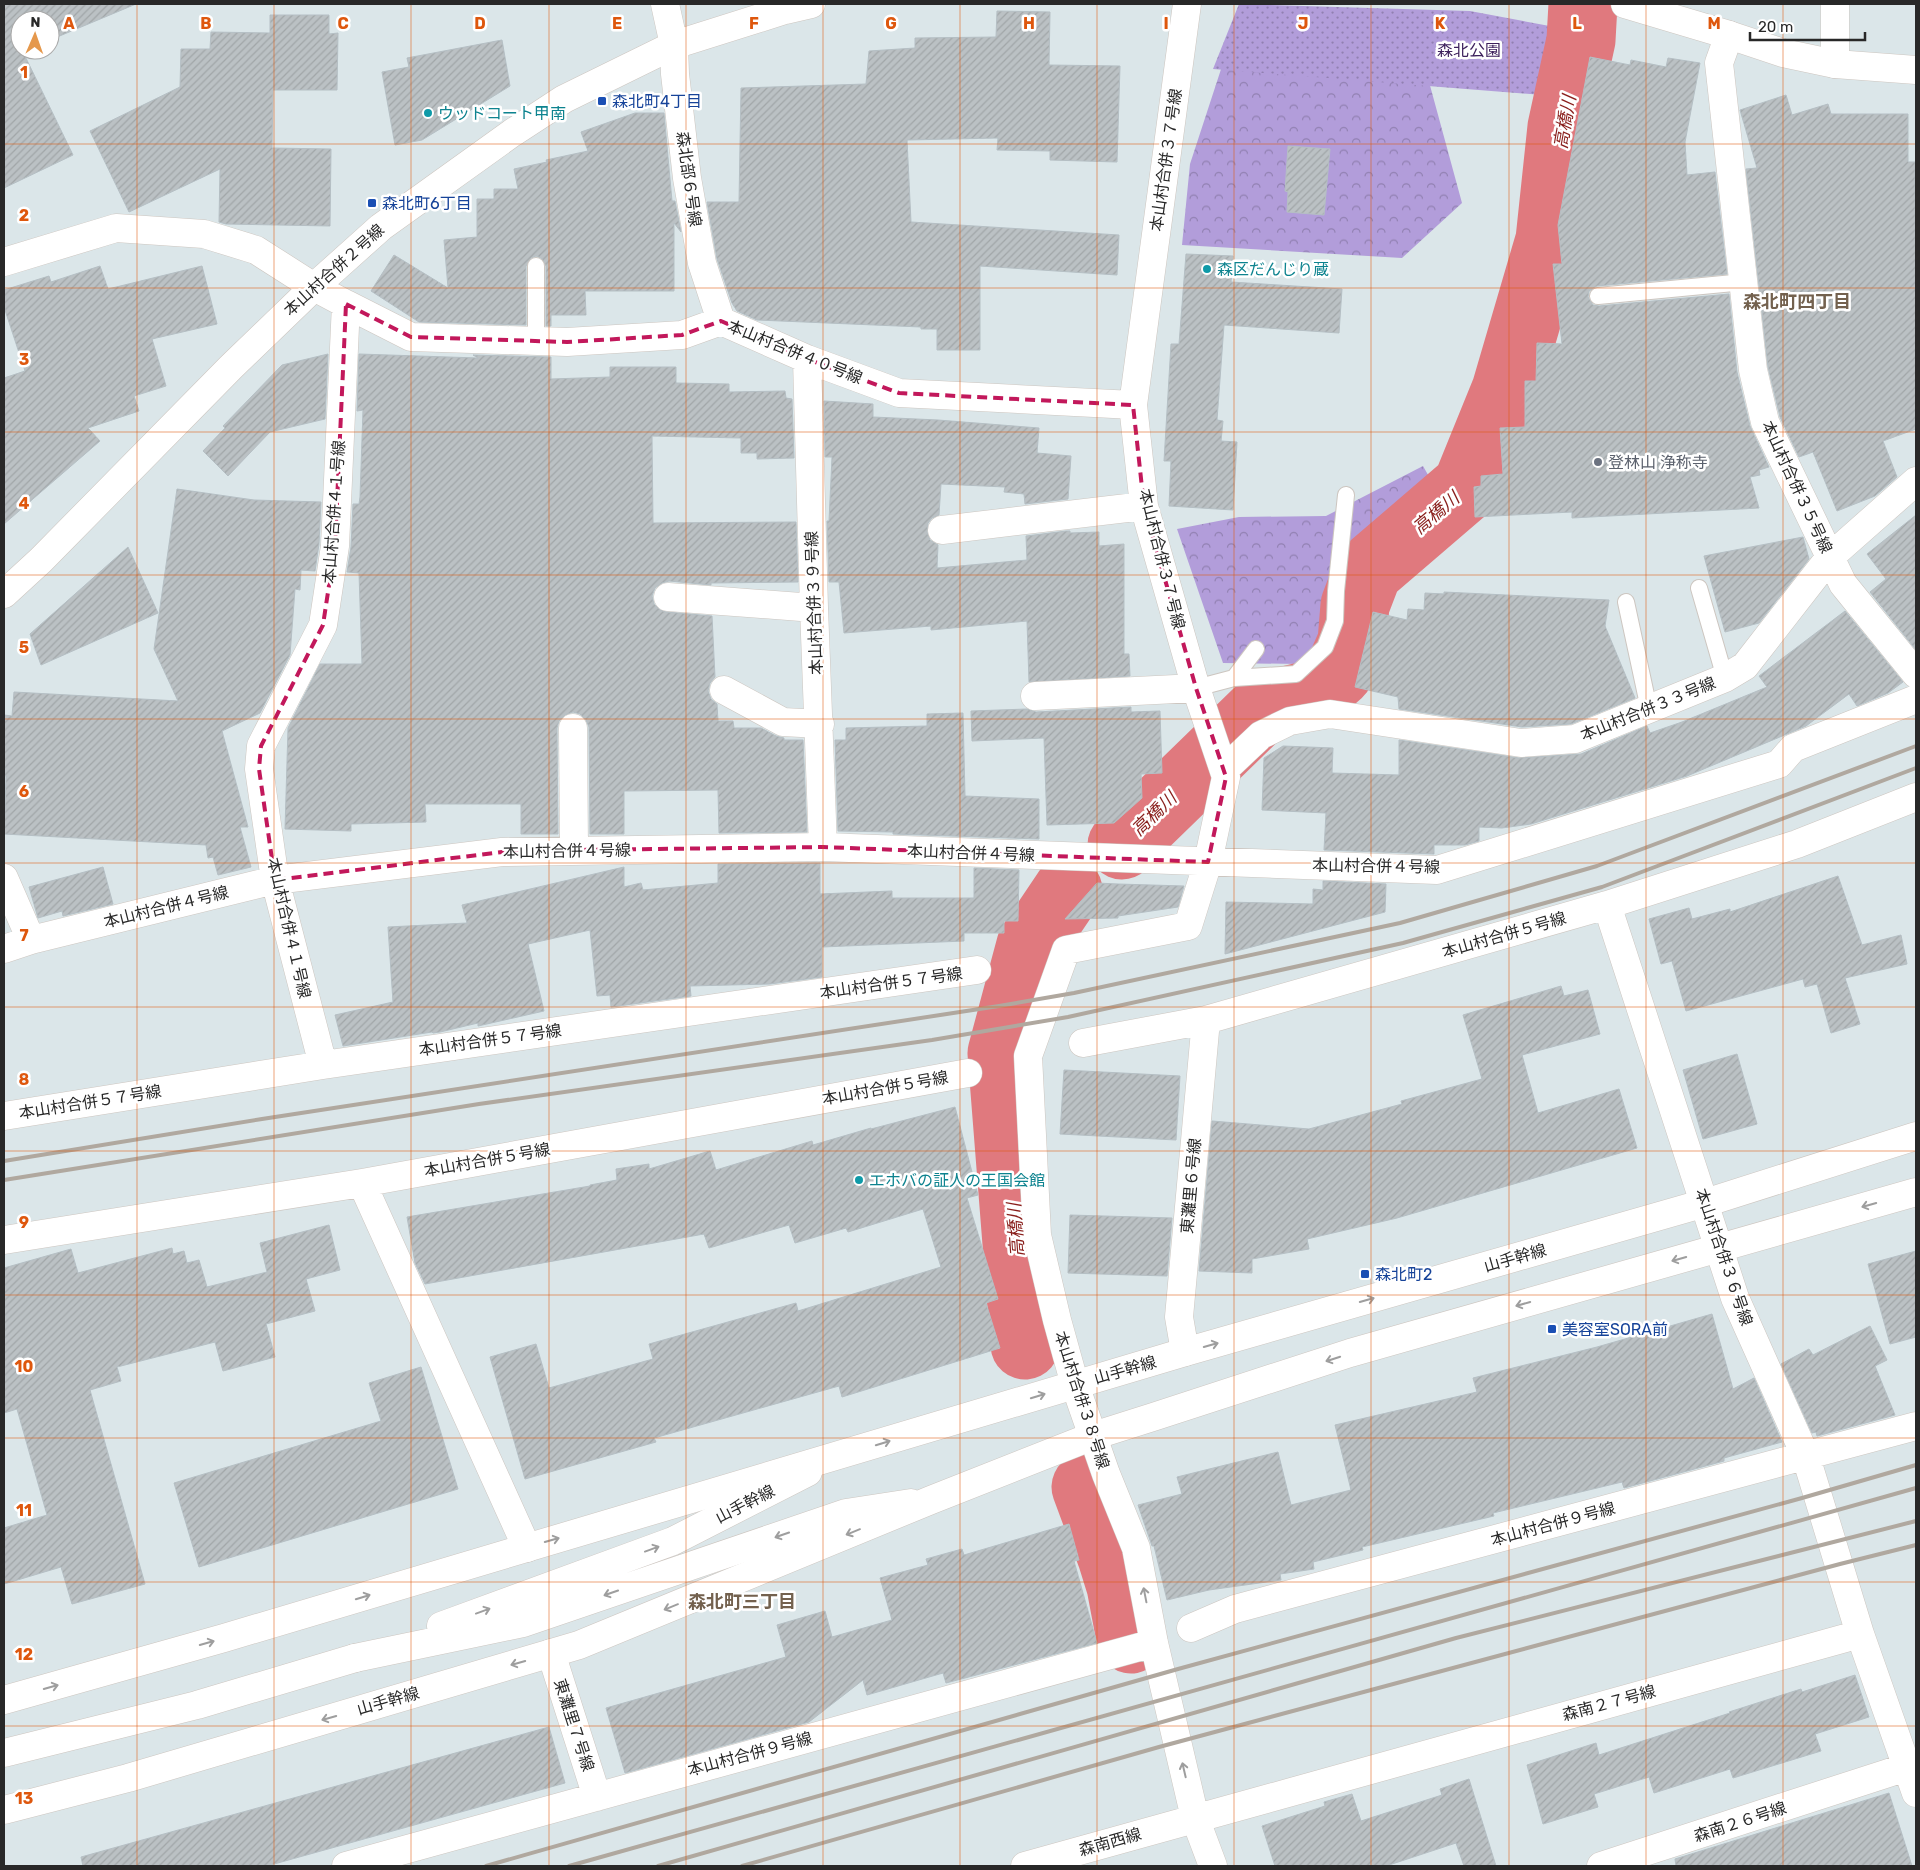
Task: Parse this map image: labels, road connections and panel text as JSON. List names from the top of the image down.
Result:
{
  "streets": {
    "street": [
      "本山村合併３７号線",
      "森北部６号線",
      "本山村合併２号線",
      "本山村合併４０号線",
      "本山村合併３５号線",
      "本山村合併４１号線",
      "本山村合併３９号線",
      "本山村合併３３号線",
      "本山村合併４号線",
      "本山村合併５号線",
      "本山村合併５７号線",
      "東灘里６号線",
      "本山村合併３６号線",
      "山手幹線",
      "本山村合併３８号線",
      "本山村合併９号線",
      "森南２７号線",
      "東灘里７号線",
      "森南２６号線",
      "森南西線"
    ]
  },
  "crossings": [
    ["本山村合併３７号線", "本山村合併４０号線"],
    ["本山村合併３７号線", "本山村合併３３号線"],
    ["本山村合併３７号線", "本山村合併４号線"],
    ["本山村合併３７号線", "本山村合併３８号線"],
    ["森北部６号線", "本山村合併２号線"],
    ["森北部６号線", "本山村合併４０号線"],
    ["本山村合併４０号線", "本山村合併４１号線"],
    ["本山村合併４０号線", "本山村合併３９号線"],
    ["本山村合併３５号線", "本山村合併３３号線"],
    ["本山村合併４１号線", "本山村合併４号線"],
    ["本山村合併４１号線", "本山村合併５７号線"],
    ["本山村合併３９号線", "本山村合併４号線"],
    ["本山村合併５号線", "東灘里６号線"],
    ["本山村合併５号線", "本山村合併３６号線"],
    ["東灘里６号線", "山手幹線"],
    ["本山村合併３６号線", "山手幹線"],
    ["本山村合併３６号線", "本山村合併９号線"],
    ["本山村合併３６号線", "森南２７号線"],
    ["山手幹線", "本山村合併３８号線"],
    ["山手幹線", "東灘里７号線"],
    ["本山村合併３８号線", "本山村合併９号線"],
    ["本山村合併３８号線", "森南２７号線"],
    ["本山村合併３８号線", "森南西線"],
    ["本山村合併９号線", "東灘里７号線"],
    ["森南２７号線", "森南西線"]
  ],
  "one_way": ["本山村合併３８号線"],
  "districts": ["森北町四丁目", "森北町三丁目"],
  "water": ["高橋川"],
  "parks": ["森北公園"],
  "places": {
    "transit": [
      "森北町4丁目",
      "森北町6丁目",
      "森北町2",
      "美容室SORA前"
    ],
    "other": [
      "ウッドコート甲南",
      "森区だんじり蔵",
      "登林山 浄称寺",
      "エホバの証人の王国会館"
    ]
  },
  "scale_bar": "20 m",
  "north": "top",
  "grid": {
    "columns": [
      "A",
      "B",
      "C",
      "D",
      "E",
      "F",
      "G",
      "H",
      "I",
      "J",
      "K",
      "L",
      "M"
    ],
    "rows": [
      "1",
      "2",
      "3",
      "4",
      "5",
      "6",
      "7",
      "8",
      "9",
      "10",
      "11",
      "12",
      "13"
    ]
  }
}
